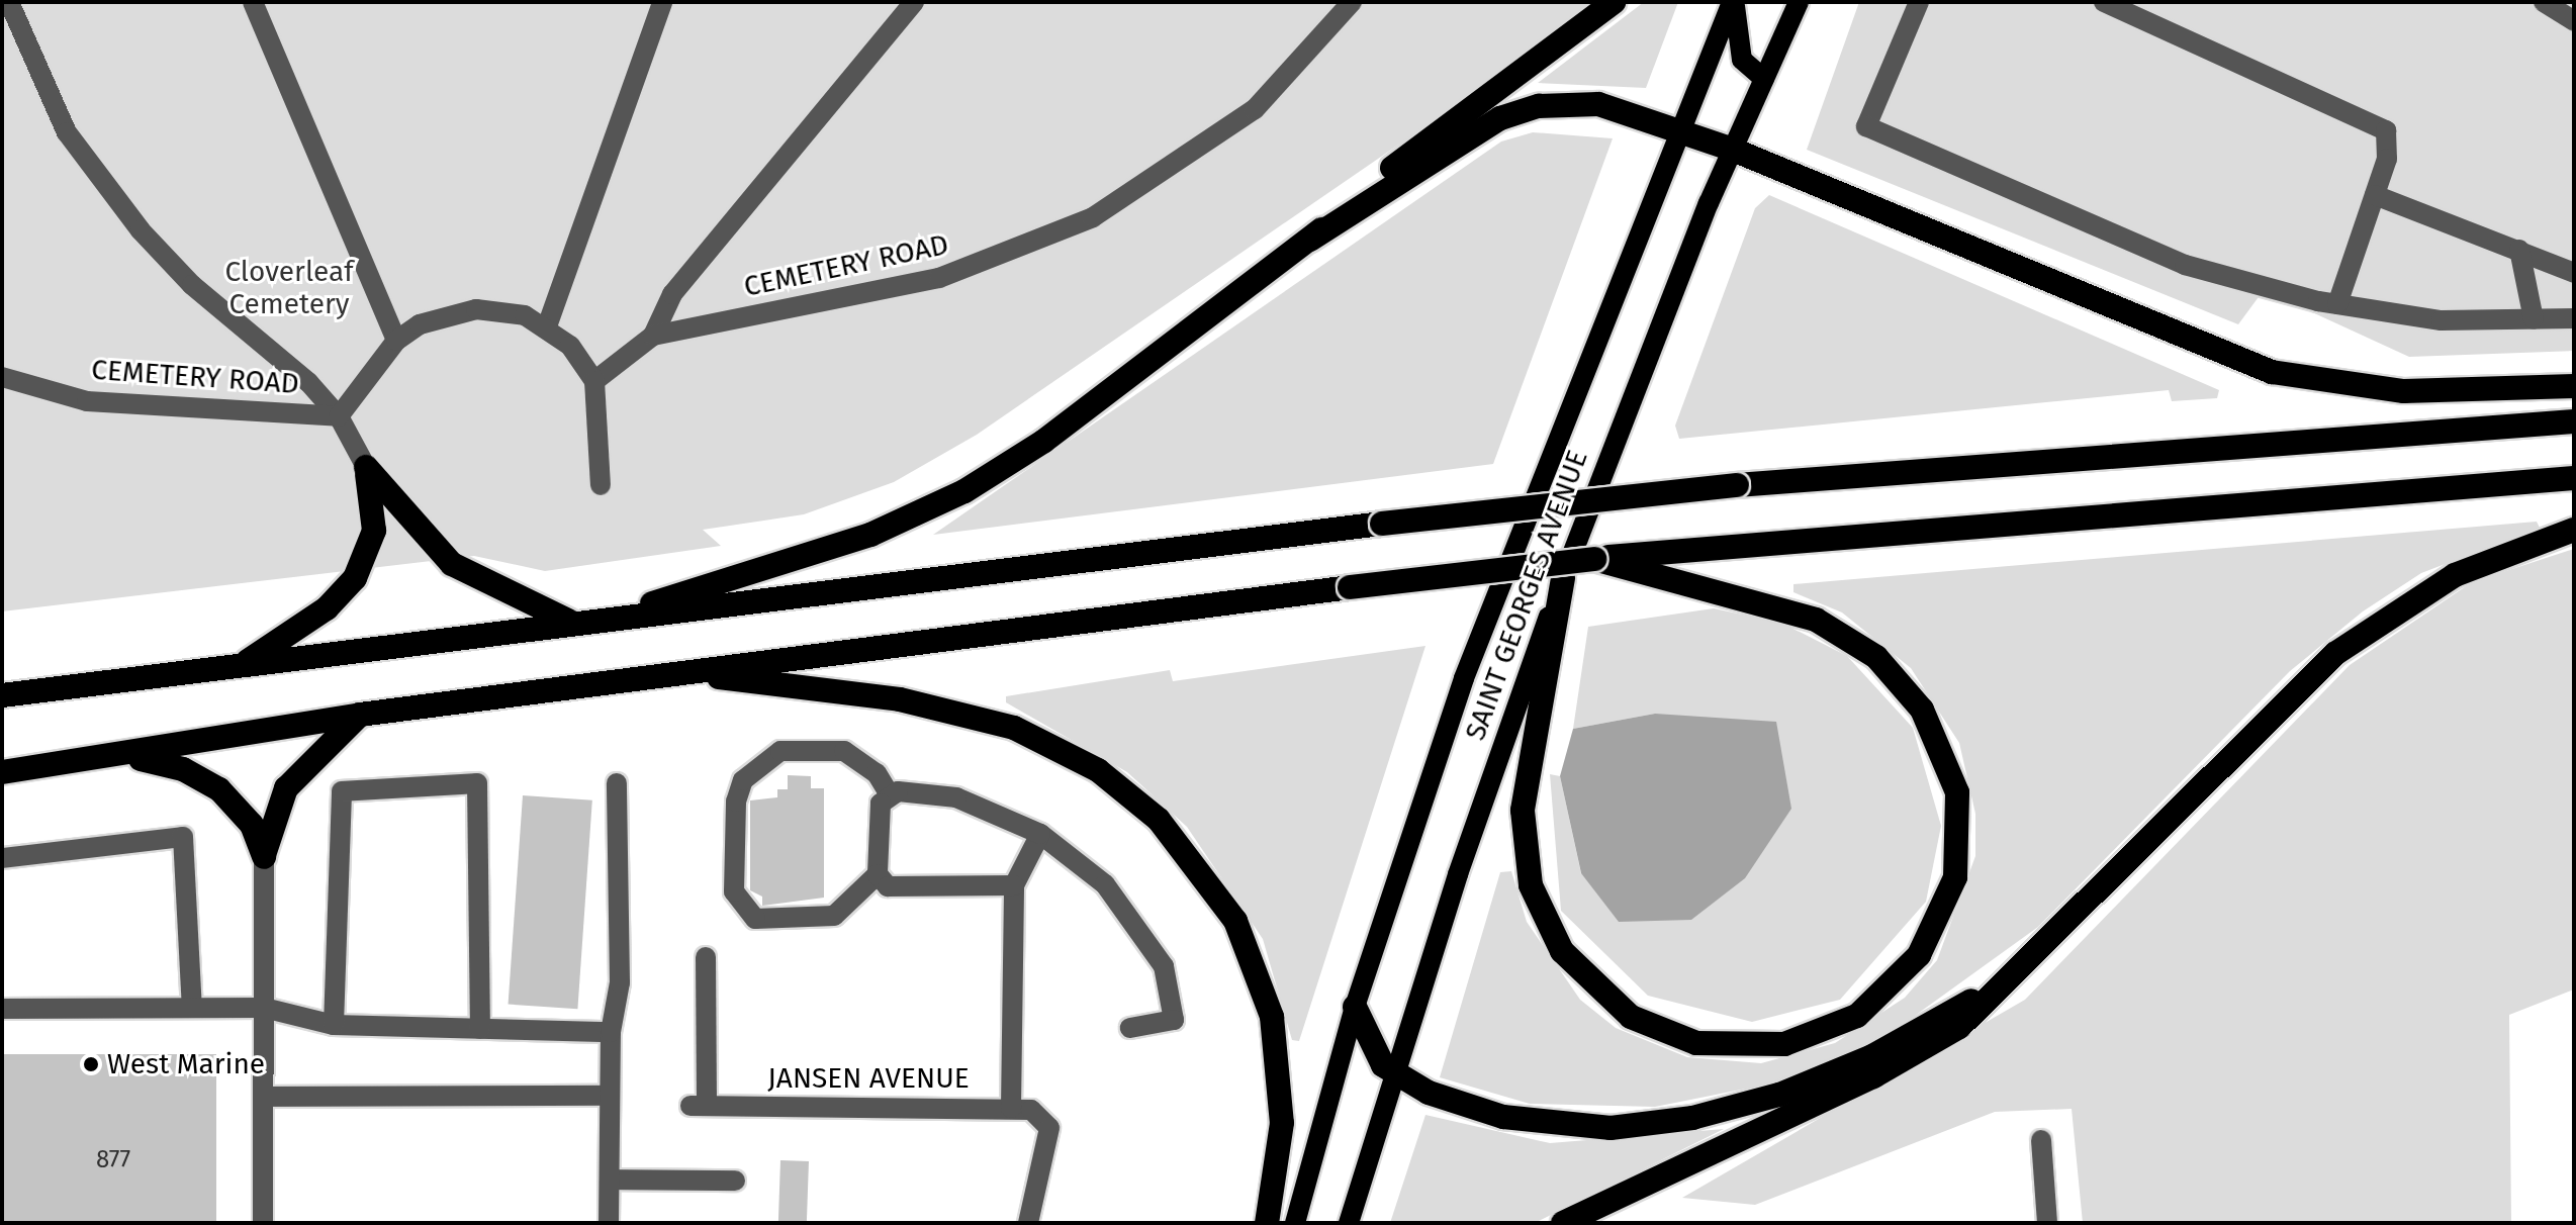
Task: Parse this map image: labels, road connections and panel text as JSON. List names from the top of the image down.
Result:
{
  "streets": {
    "main road": ["SAINT GEORGES AVENUE"],
    "street": ["CEMETERY ROAD", "JANSEN AVENUE"]
  },
  "parks": ["Cloverleaf Cemetery"],
  "places": ["West Marine"],
  "house_numbers": ["877"]
}
